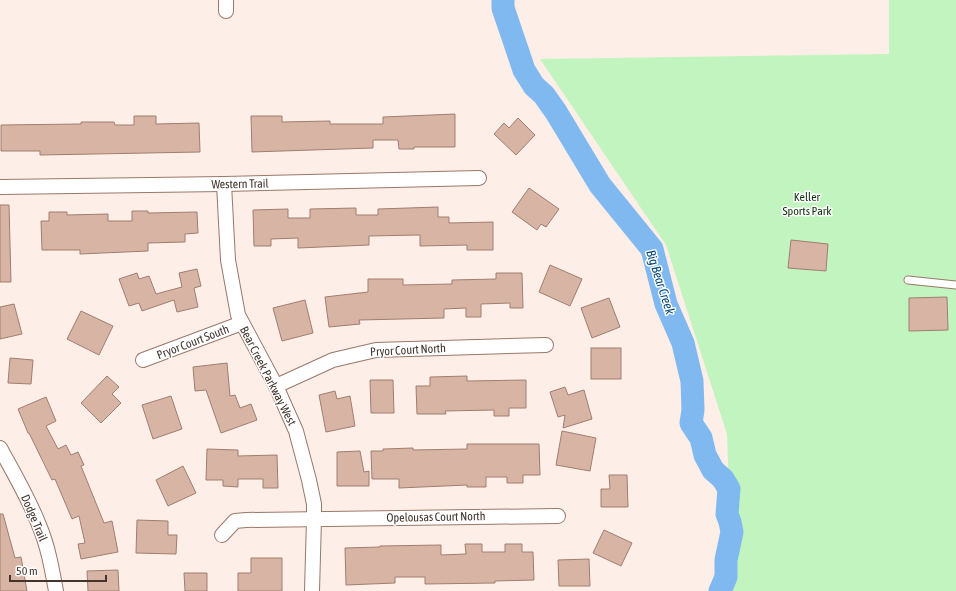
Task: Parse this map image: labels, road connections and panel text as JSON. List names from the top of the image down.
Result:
{
  "streets": {
    "street": [
      "Western Trail",
      "Pryor Court South",
      "Pryor Court North",
      "Bear Creek Parkway West",
      "Opelousas Court North",
      "Dodge Trail"
    ]
  },
  "crossings": [
    ["Western Trail", "Bear Creek Parkway West"],
    ["Pryor Court South", "Bear Creek Parkway West"],
    ["Pryor Court North", "Bear Creek Parkway West"],
    ["Bear Creek Parkway West", "Opelousas Court North"]
  ],
  "water": ["Big Bear Creek"],
  "parks": ["Keller Sports Park"],
  "scale_bar": "50 m"
}
